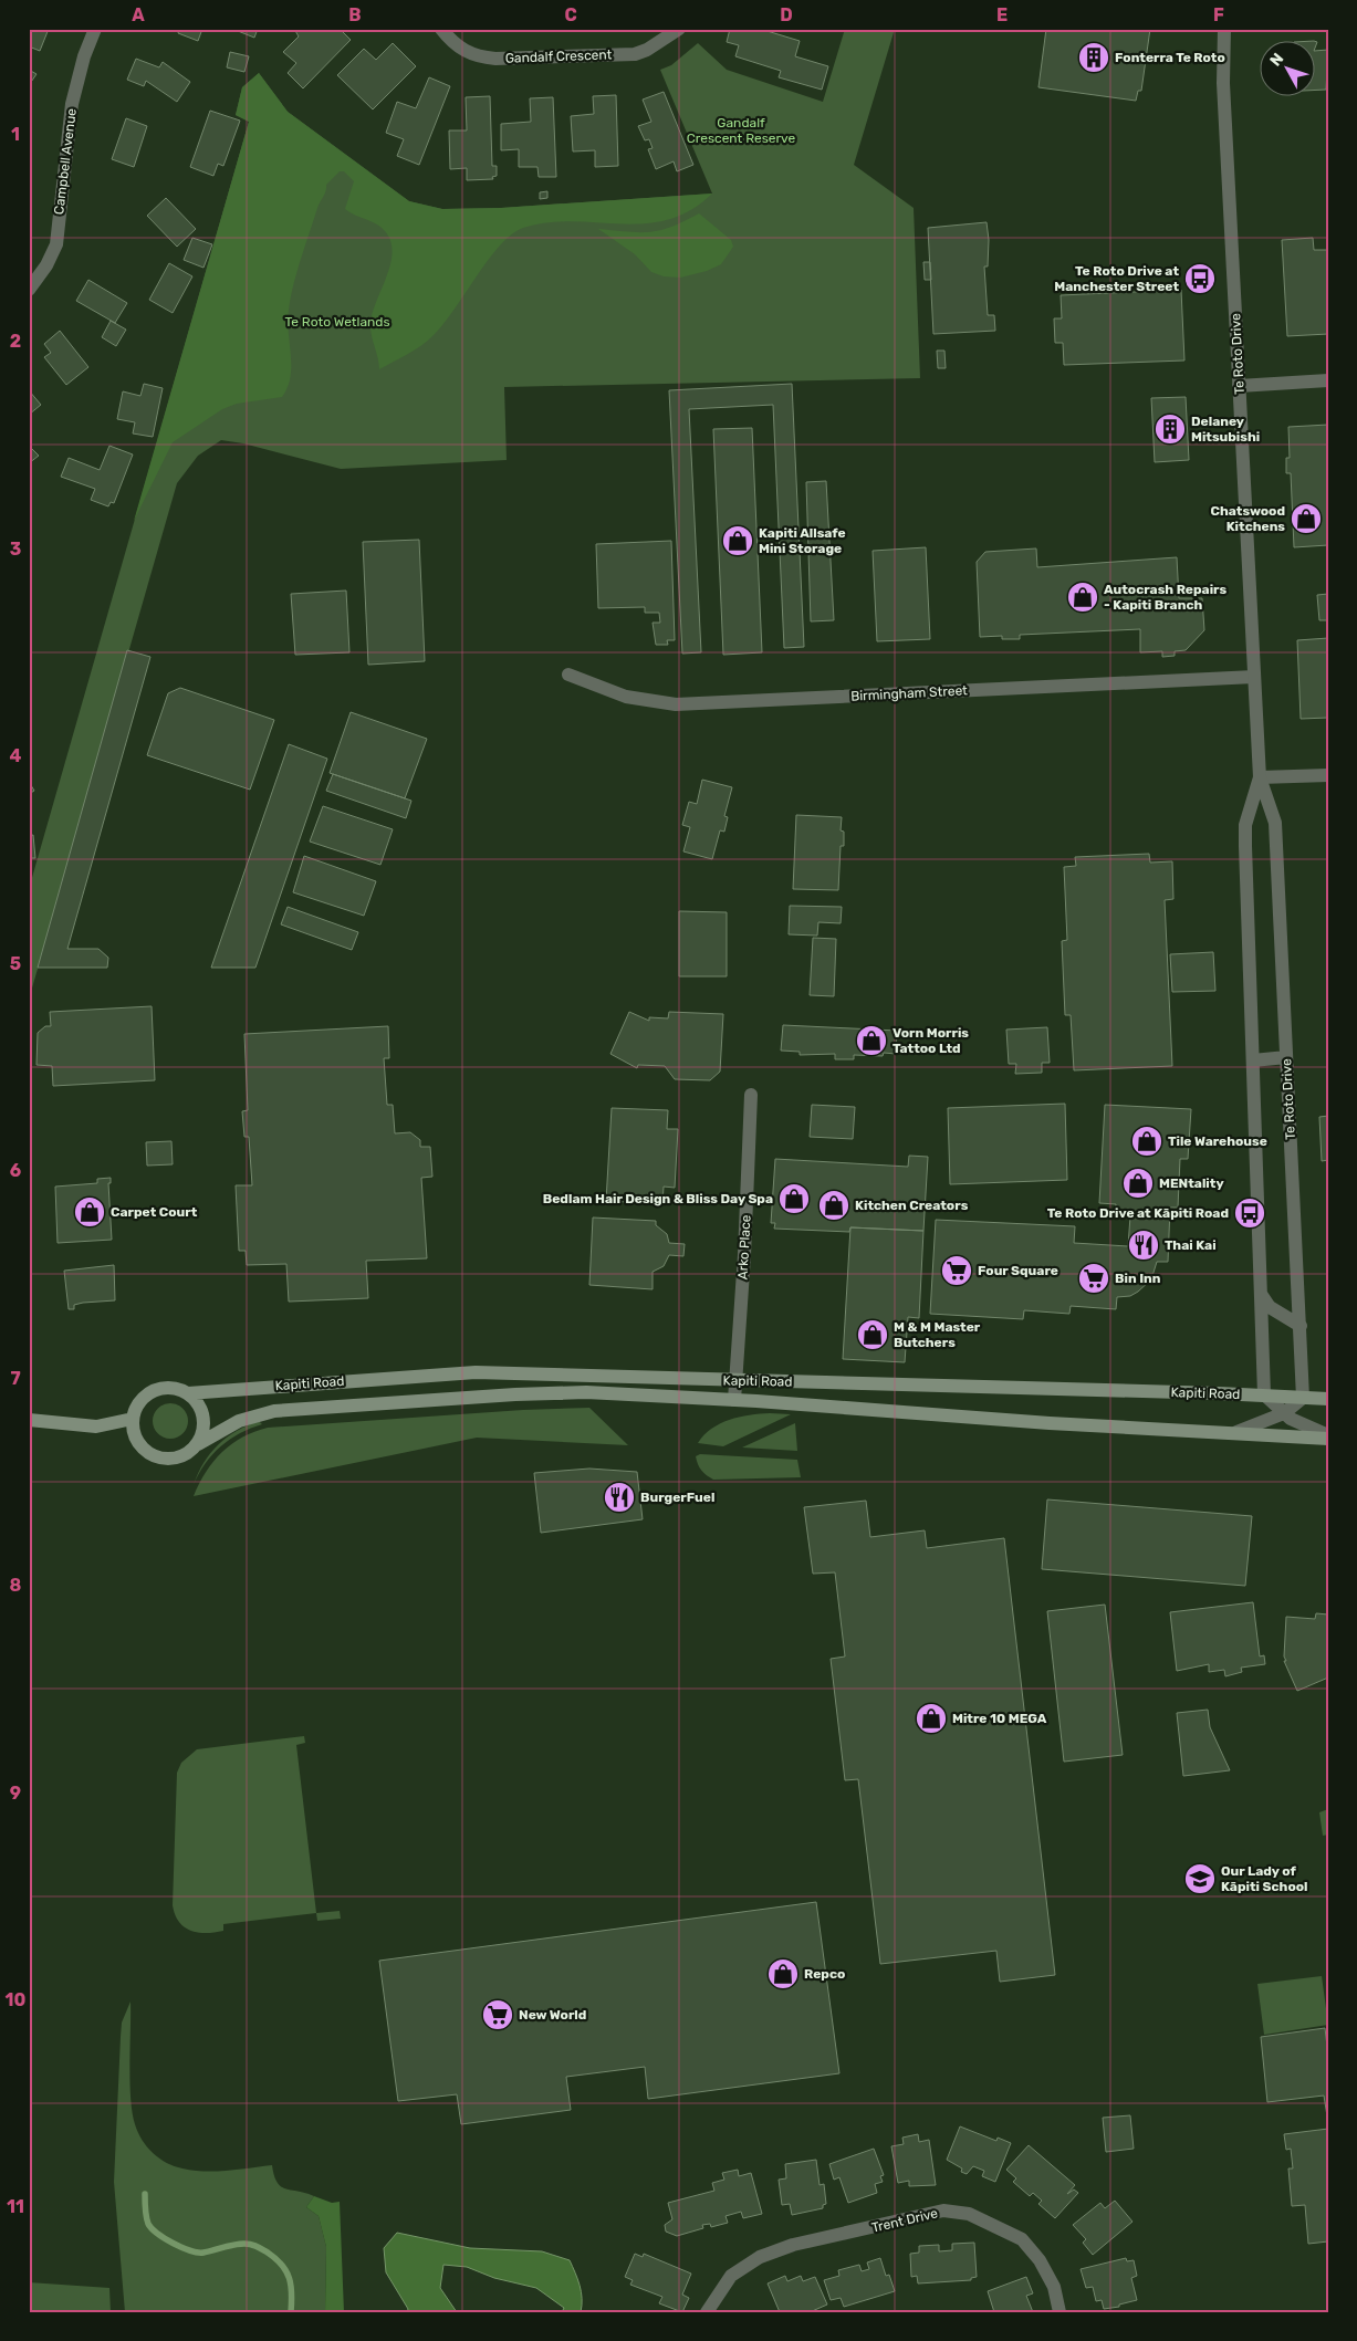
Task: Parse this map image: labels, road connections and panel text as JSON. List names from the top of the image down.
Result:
{
  "streets": {
    "main road": ["Kapiti Road"],
    "street": [
      "Gandalf Crescent",
      "Campbell Avenue",
      "Te Roto Drive",
      "Birmingham Street",
      "Arko Place",
      "Trent Drive"
    ]
  },
  "crossings": [
    ["Te Roto Drive", "Birmingham Street"],
    ["Te Roto Drive", "Kapiti Road"],
    ["Arko Place", "Kapiti Road"]
  ],
  "parks": ["Gandalf Crescent Reserve", "Te Roto Wetlands"],
  "places": {
    "building": ["Fonterra Te Roto", "Delaney Mitsubishi"],
    "bus stop": ["Te Roto Drive at Manchester Street", "Te Roto Drive at Kāpiti Road"],
    "shop": [
      "Chatswood Kitchens",
      "Kapiti Allsafe Mini Storage",
      "Autocrash Repairs - Kapiti Branch",
      "Vorn Morris Tattoo Ltd",
      "Tile Warehouse",
      "MENtality",
      "Bedlam Hair Design & Bliss Day Spa",
      "Kitchen Creators",
      "Carpet Court",
      "M & M Master Butchers",
      "Mitre 10 MEGA",
      "Repco"
    ],
    "restaurant": ["Thai Kai", "BurgerFuel"],
    "supermarket": ["Four Square", "Bin Inn", "New World"],
    "school or university": ["Our Lady of Kāpiti School"]
  },
  "north": "top left",
  "grid": {
    "columns": [
      "A",
      "B",
      "C",
      "D",
      "E",
      "F"
    ],
    "rows": [
      "1",
      "2",
      "3",
      "4",
      "5",
      "6",
      "7",
      "8",
      "9",
      "10",
      "11"
    ]
  }
}
